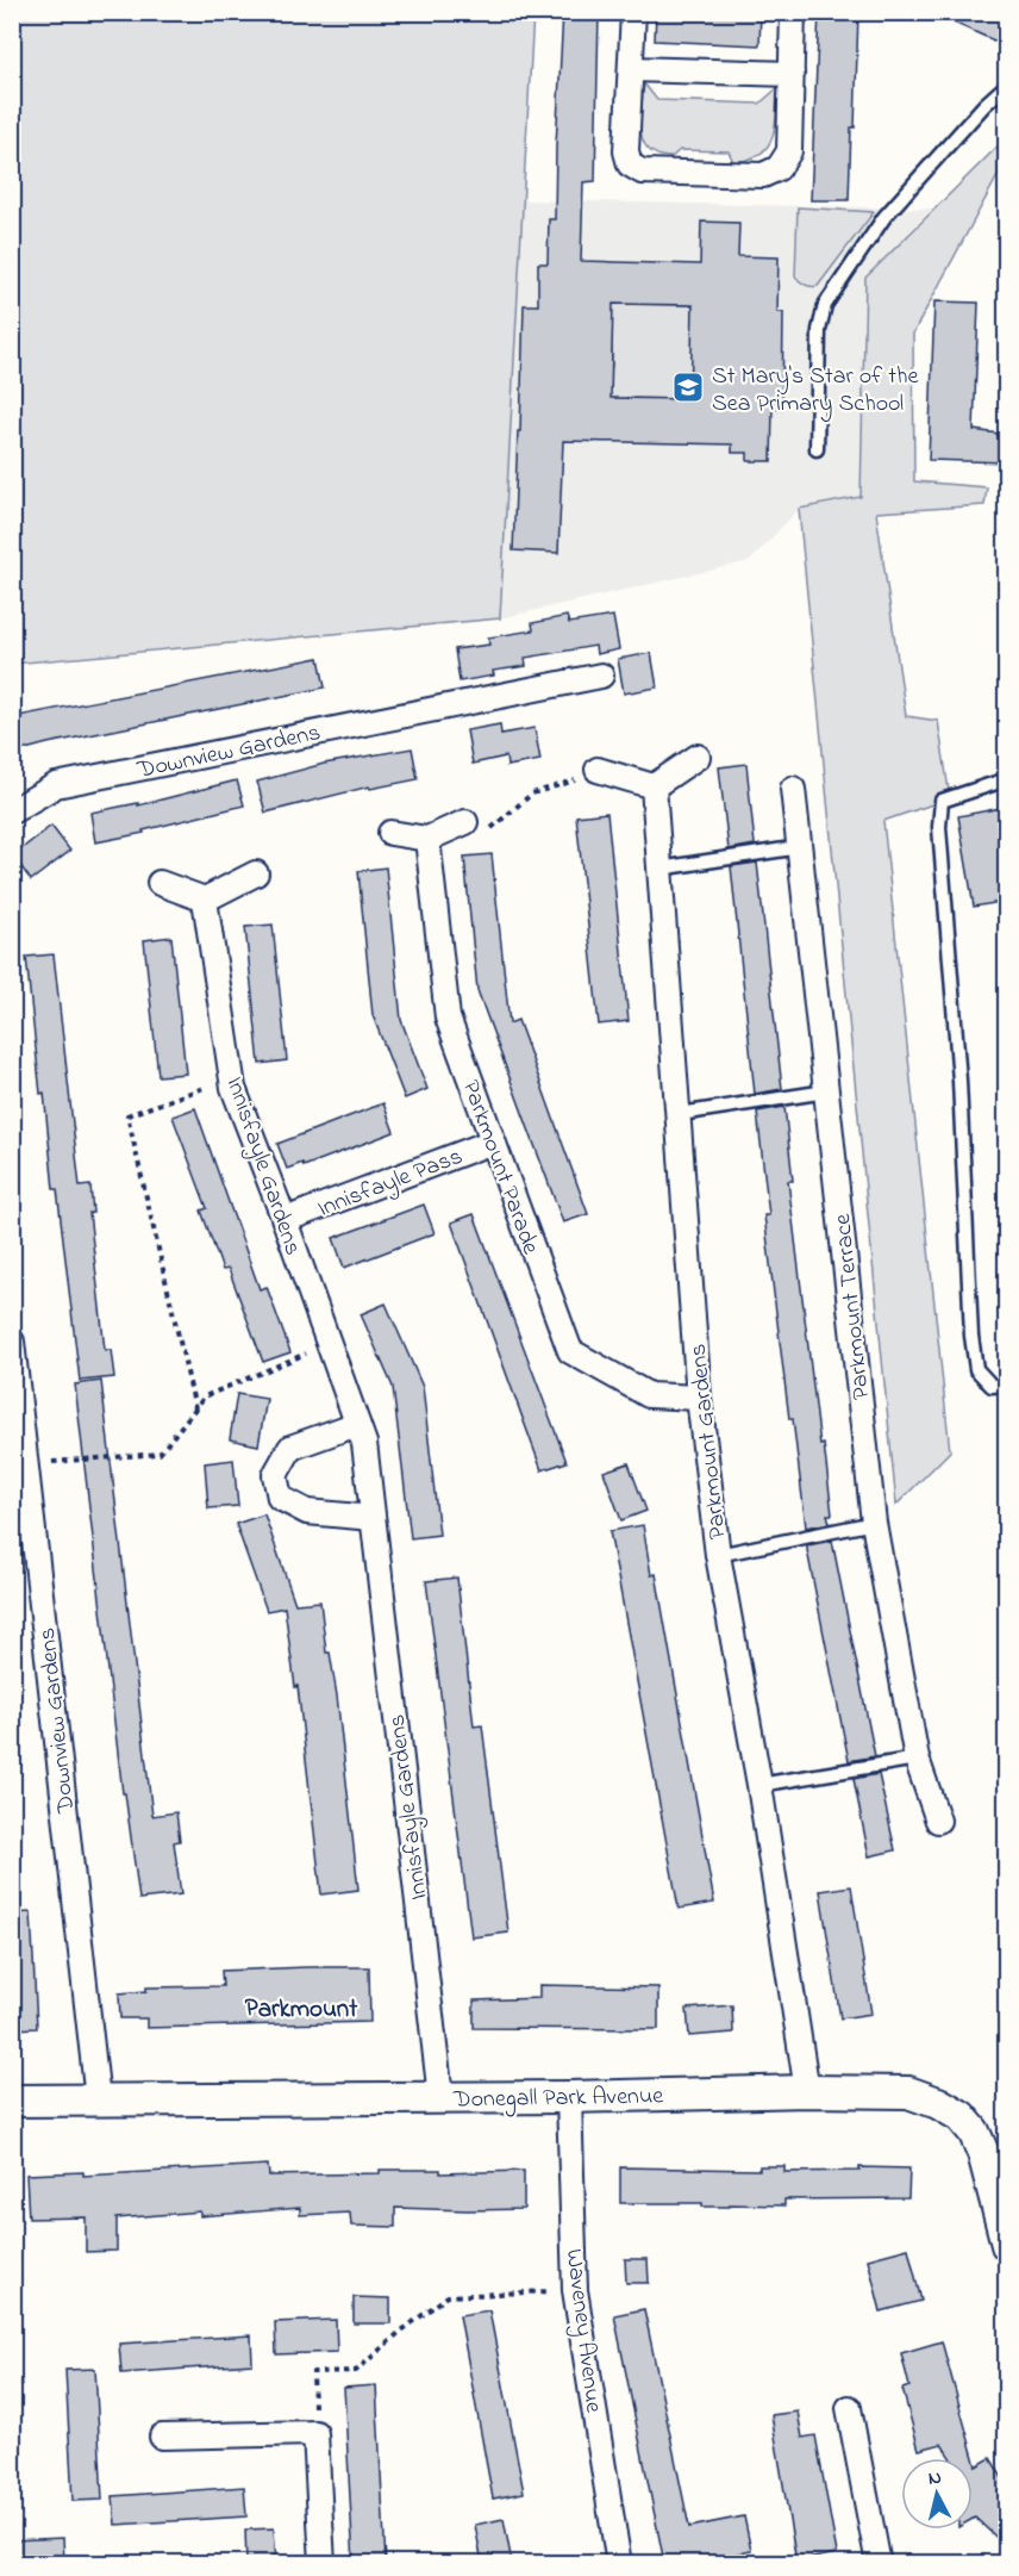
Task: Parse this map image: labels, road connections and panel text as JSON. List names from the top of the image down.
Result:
{
  "streets": {
    "street": [
      "Downview Gardens",
      "Innisfayle Gardens",
      "Parkmount Parade",
      "Innisfayle Pass",
      "Parkmount Terrace",
      "Parkmount Gardens",
      "Donegall Park Avenue",
      "Waveney Avenue"
    ]
  },
  "crossings": [
    ["Downview Gardens", "Donegall Park Avenue"],
    ["Innisfayle Gardens", "Innisfayle Pass"],
    ["Innisfayle Gardens", "Donegall Park Avenue"],
    ["Parkmount Parade", "Innisfayle Pass"],
    ["Parkmount Parade", "Parkmount Gardens"],
    ["Parkmount Gardens", "Donegall Park Avenue"],
    ["Donegall Park Avenue", "Waveney Avenue"]
  ],
  "districts": ["Parkmount"],
  "places": {
    "school or university": ["St Mary's Star of the Sea Primary School"]
  },
  "north": "top"
}
